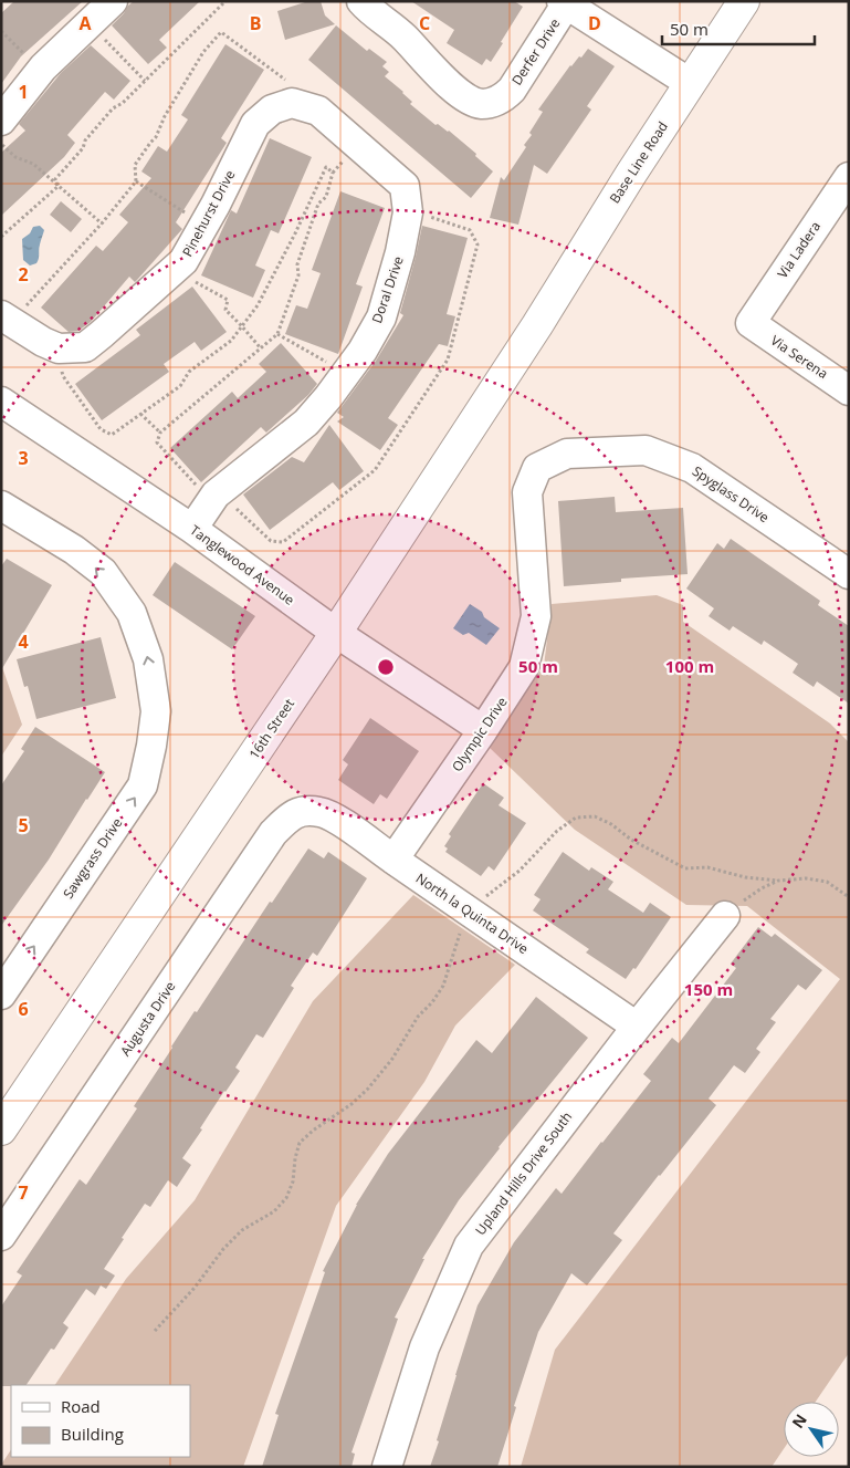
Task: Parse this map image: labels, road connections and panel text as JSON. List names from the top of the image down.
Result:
{
  "streets": {
    "main road": ["Base Line Road", "16th Street"],
    "street": [
      "Derfer Drive",
      "Pinehurst Drive",
      "Via Ladera",
      "Doral Drive",
      "Via Serena",
      "Spyglass Drive",
      "Tanglewood Avenue",
      "Olympic Drive",
      "Sawgrass Drive",
      "North la Quinta Drive",
      "Augusta Drive",
      "Upland Hills Drive South"
    ]
  },
  "crossings": [
    ["Base Line Road", "16th Street"],
    ["Pinehurst Drive", "Doral Drive"],
    ["Via Ladera", "Via Serena"],
    ["Doral Drive", "Tanglewood Avenue"],
    ["Spyglass Drive", "Olympic Drive"],
    ["Tanglewood Avenue", "16th Street"],
    ["Tanglewood Avenue", "Olympic Drive"],
    ["Olympic Drive", "North la Quinta Drive"],
    ["North la Quinta Drive", "Augusta Drive"],
    ["North la Quinta Drive", "Upland Hills Drive South"]
  ],
  "one_way": ["Sawgrass Drive"],
  "legend": ["Road", "Building"],
  "scale_bar": "50 m",
  "north": "top left",
  "grid": {
    "columns": [
      "A",
      "B",
      "C",
      "D"
    ],
    "rows": [
      "1",
      "2",
      "3",
      "4",
      "5",
      "6",
      "7"
    ]
  },
  "rings": ["50 m", "100 m", "150 m"]
}
